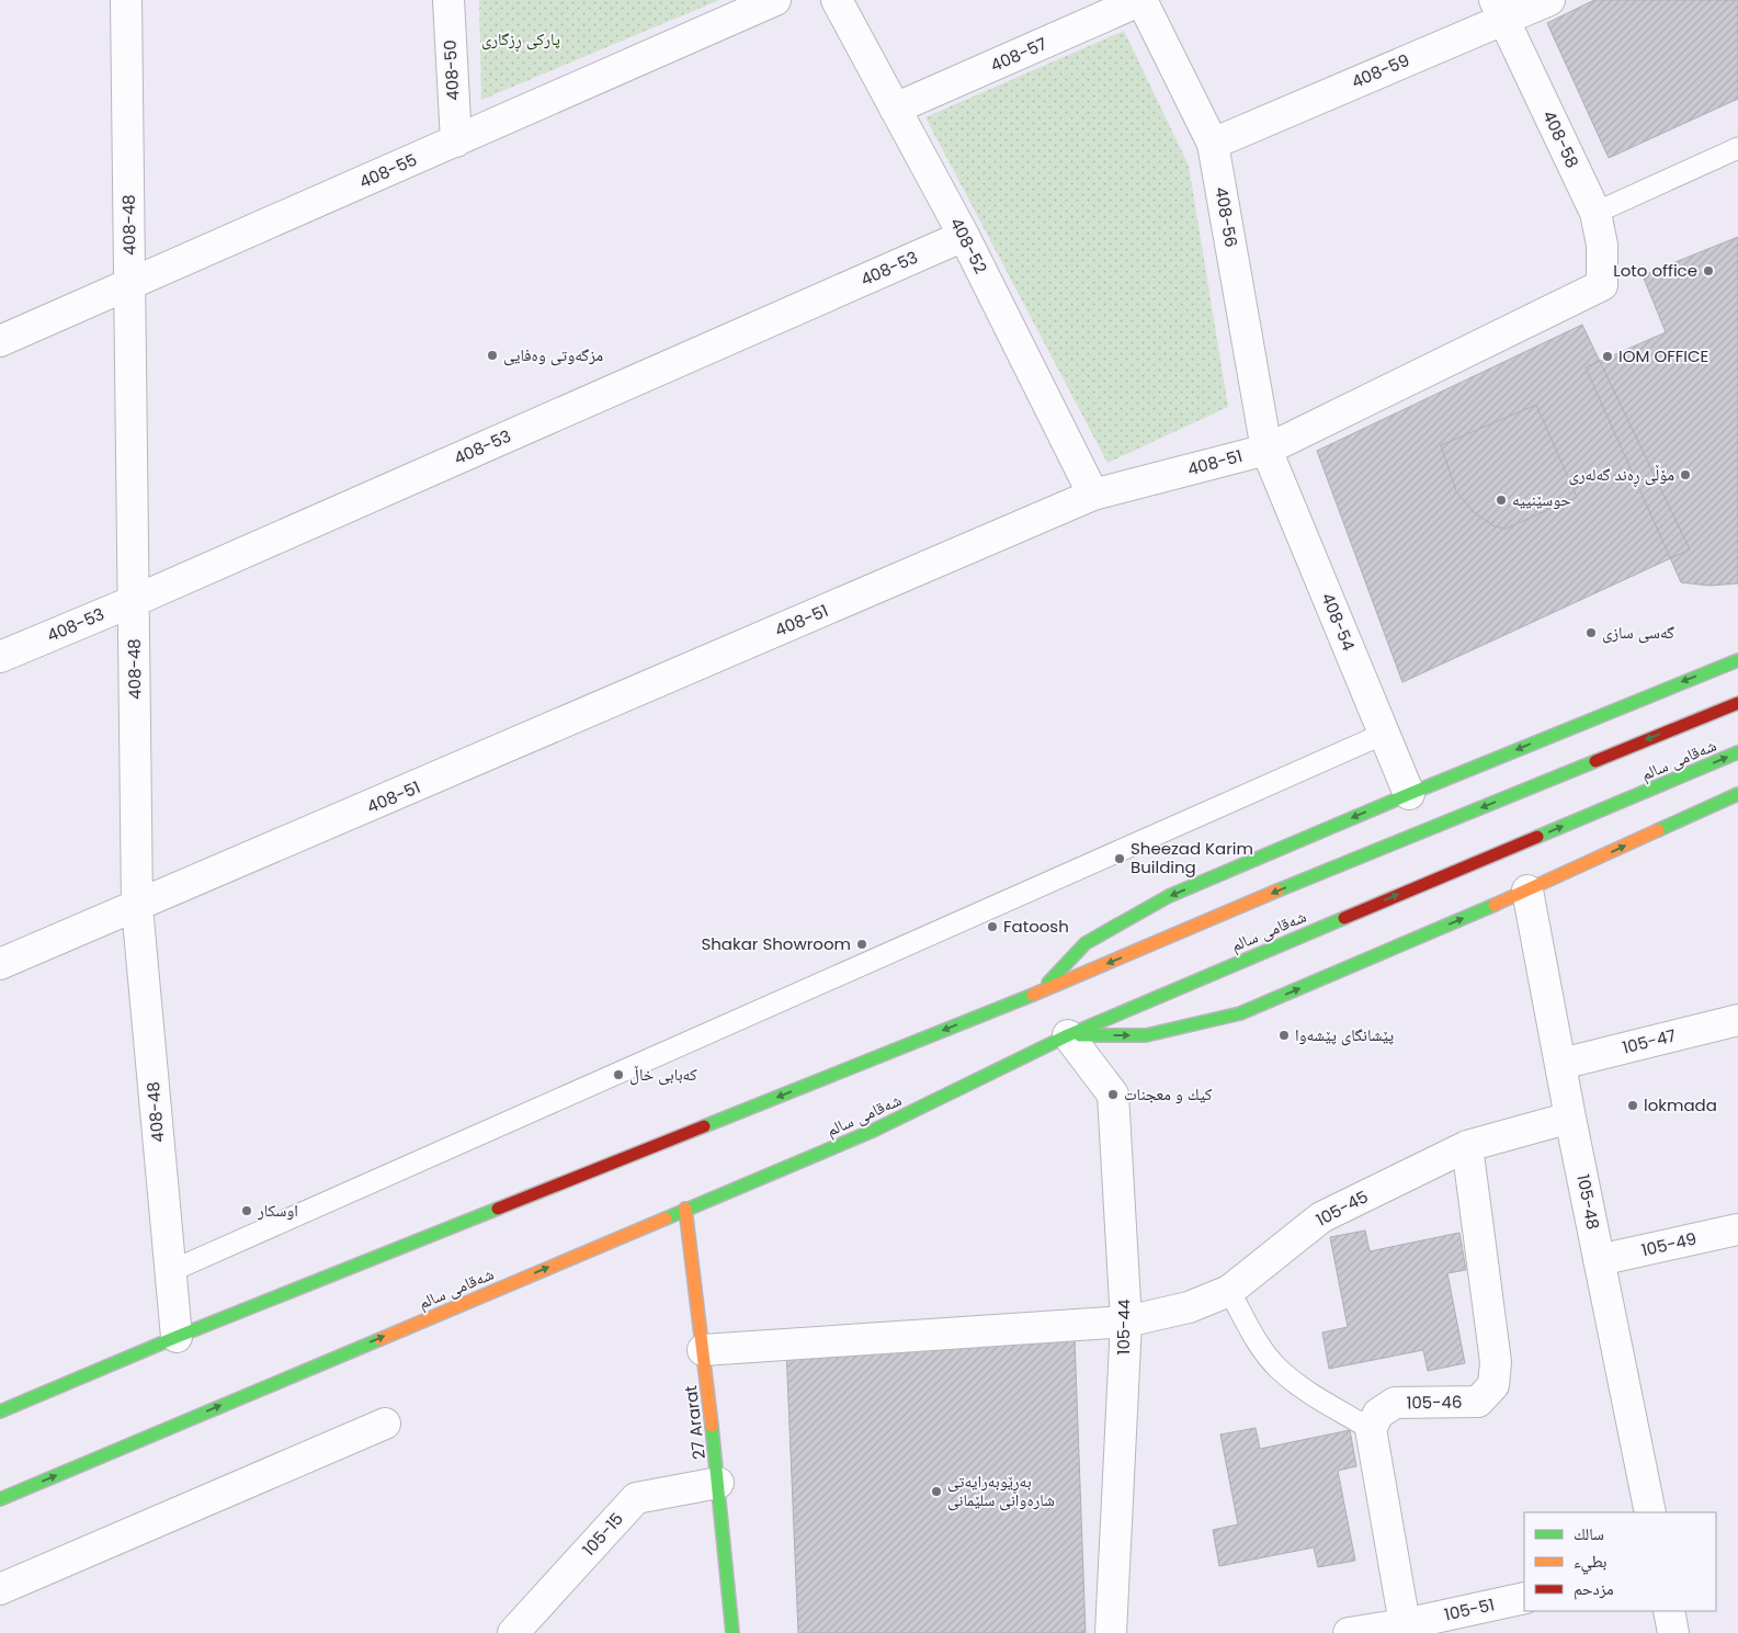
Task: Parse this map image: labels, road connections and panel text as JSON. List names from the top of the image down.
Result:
{
  "streets": {
    "main road": ["شەقامی سالم", "27 Ararat"],
    "street": [
      "408-57",
      "408-50",
      "408-59",
      "408-58",
      "408-55",
      "408-56",
      "408-48",
      "408-52",
      "408-53",
      "408-51",
      "408-54",
      "105-47",
      "105-48",
      "105-45",
      "105-49",
      "105-44",
      "105-46",
      "105-15",
      "105-51"
    ]
  },
  "crossings": [
    ["408-57", "408-56"],
    ["408-57", "408-52"],
    ["408-50", "408-55"],
    ["408-59", "408-58"],
    ["408-59", "408-56"],
    ["408-58", "408-51"],
    ["408-55", "408-48"],
    ["408-56", "408-51"],
    ["408-56", "408-54"],
    ["408-48", "408-53"],
    ["408-48", "408-51"],
    ["408-48", "شەقامی سالم"],
    ["408-52", "408-53"],
    ["408-52", "408-51"],
    ["408-51", "408-54"],
    ["شەقامی سالم", "105-44"],
    ["شەقامی سالم", "27 Ararat"],
    ["105-47", "105-48"],
    ["105-48", "105-45"],
    ["105-48", "105-49"],
    ["105-45", "105-44"],
    ["105-45", "105-46"],
    ["105-45", "27 Ararat"],
    ["27 Ararat", "105-15"]
  ],
  "parks": ["پارکی ڕزگاری"],
  "places": [
    "Loto office",
    "مزگەوتی وەفایی",
    "IOM OFFICE",
    "مۆڵی ڕەند گەلەری",
    "حوسێنییە",
    "گەسی سازی",
    "Sheezad Karim Building",
    "Fatoosh",
    "Shakar Showroom",
    "پێشانگای پێشەوا",
    "کەبابی خاڵ",
    "كيك و معجنات",
    "lokmada",
    "اوسكار",
    "بەڕێوبەرایەتی شارەوانی سلێمانی"
  ],
  "legend": ["سالك", "بطيء", "مزدحم"]
}
